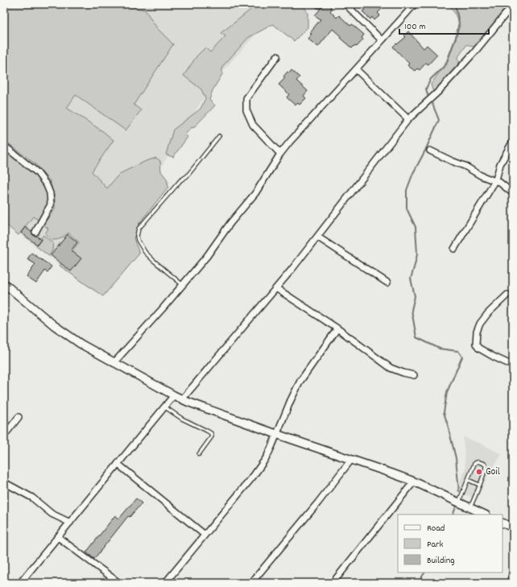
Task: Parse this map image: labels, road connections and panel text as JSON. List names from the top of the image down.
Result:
{
  "places": ["Goil"],
  "legend": ["Road", "Park", "Building"],
  "scale_bar": "100 m"
}
